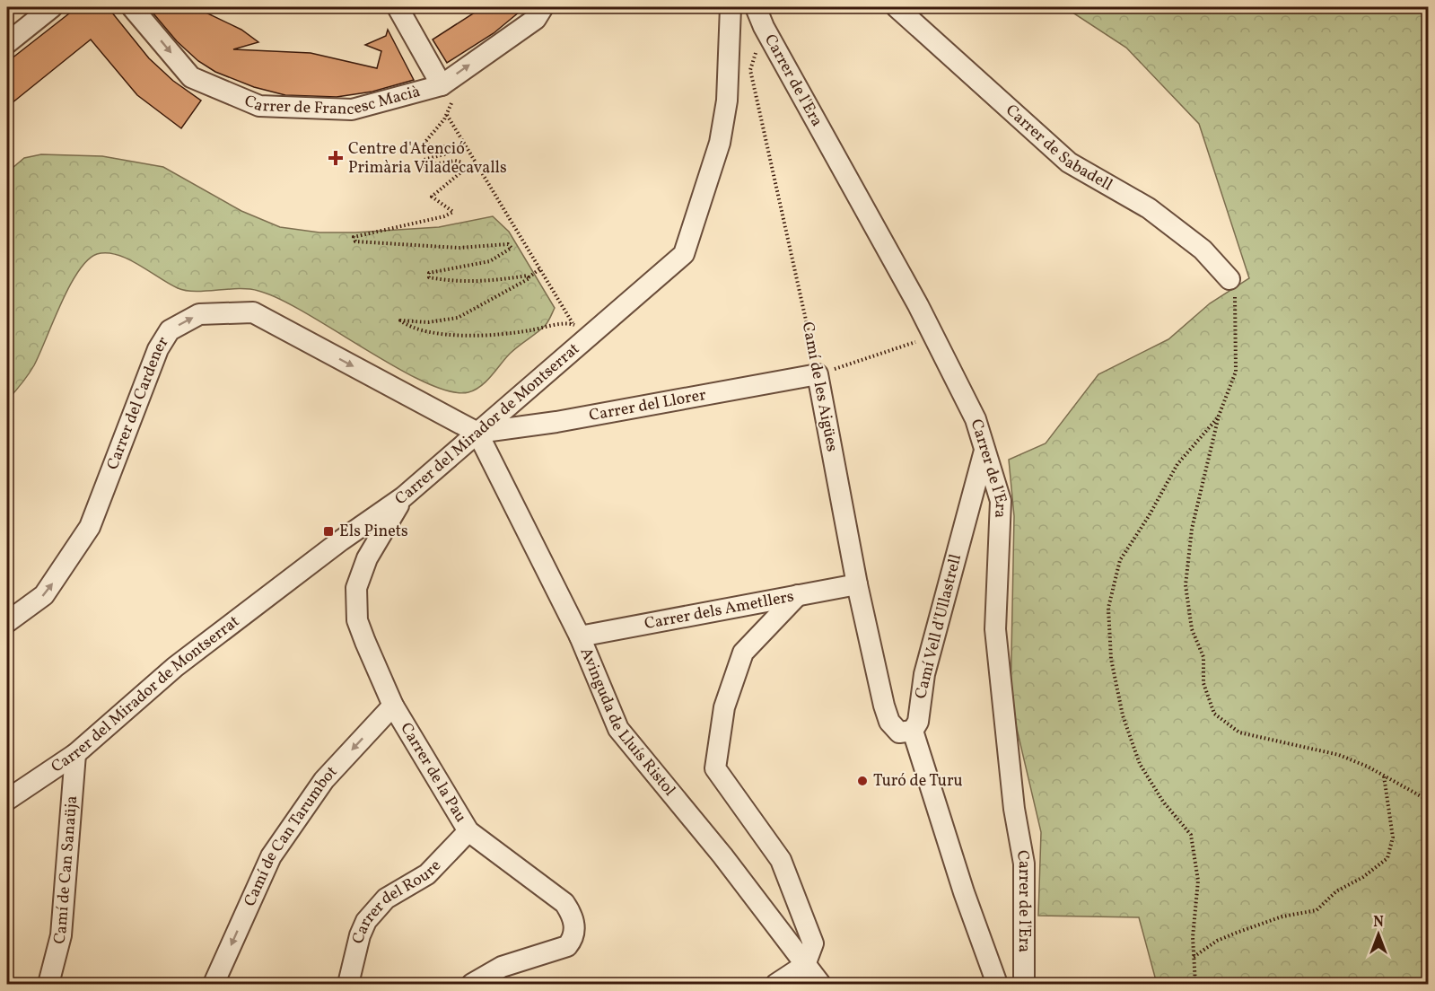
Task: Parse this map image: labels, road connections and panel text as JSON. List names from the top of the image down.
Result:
{
  "streets": {
    "street": [
      "Carrer de l'Era",
      "Carrer de Francesc Macià",
      "Carrer de Sabadell",
      "Camí de les Aigües",
      "Carrer del Cardener",
      "Carrer del Llorer",
      "Carrer del Mirador de Montserrat",
      "Carrer dels Ametllers",
      "Camí Vell d'Ullastrell",
      "Avinguda de Lluís Ristol",
      "Carrer de la Pau",
      "Camí de Can Tarumbot",
      "Camí de Can Sanaüja",
      "Carrer del Roure"
    ]
  },
  "crossings": [
    ["Carrer de l'Era", "Camí de les Aigües"],
    ["Carrer de l'Era", "Camí Vell d'Ullastrell"],
    ["Camí de les Aigües", "Carrer del Llorer"],
    ["Camí de les Aigües", "Carrer dels Ametllers"],
    ["Camí de les Aigües", "Camí Vell d'Ullastrell"],
    ["Carrer del Cardener", "Carrer del Llorer"],
    ["Carrer del Cardener", "Carrer del Mirador de Montserrat"],
    ["Carrer del Cardener", "Avinguda de Lluís Ristol"],
    ["Carrer del Llorer", "Carrer del Mirador de Montserrat"],
    ["Carrer del Llorer", "Avinguda de Lluís Ristol"],
    ["Carrer del Mirador de Montserrat", "Avinguda de Lluís Ristol"],
    ["Carrer del Mirador de Montserrat", "Carrer de la Pau"],
    ["Carrer del Mirador de Montserrat", "Camí de Can Sanaüja"],
    ["Carrer dels Ametllers", "Avinguda de Lluís Ristol"],
    ["Carrer de la Pau", "Camí de Can Tarumbot"],
    ["Carrer de la Pau", "Carrer del Roure"]
  ],
  "one_way": ["Carrer de Francesc Macià", "Camí de Can Tarumbot"],
  "places": {
    "health": ["Centre d'Atenció Primària Viladecavalls"],
    "transit": ["Els Pinets"],
    "other": ["Turó de Turu"]
  },
  "north": "top"
}
